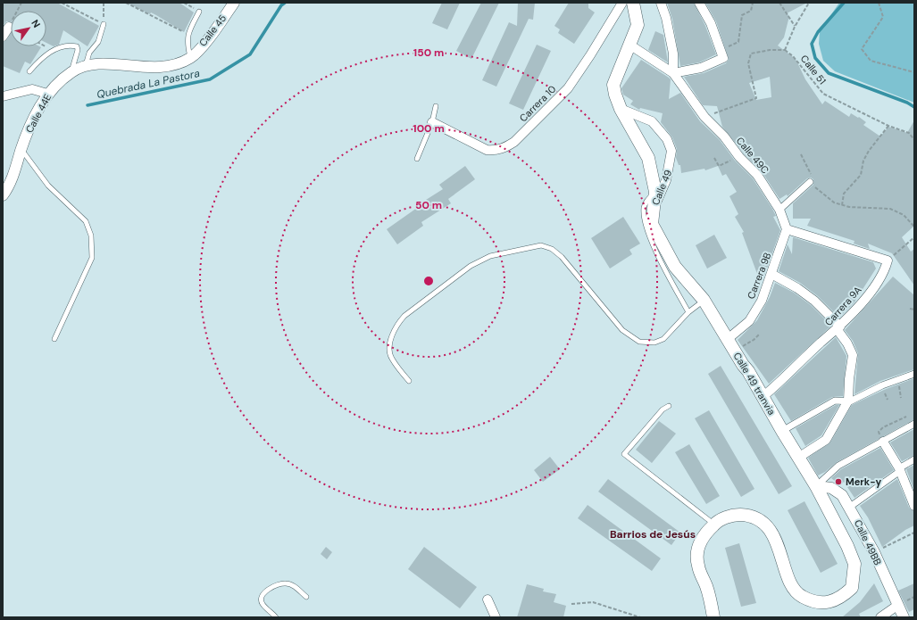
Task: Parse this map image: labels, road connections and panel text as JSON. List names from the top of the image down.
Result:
{
  "streets": {
    "main road": ["Calle 49", "Calle 49 tranvia"],
    "street": [
      "Calle 45",
      "Carrera 10",
      "Calle 44E",
      "Calle 49C",
      "Carrera 9B",
      "Carrera 9A",
      "Calle 49BB"
    ],
    "path": ["Calle 51"]
  },
  "crossings": [
    ["Calle 45", "Calle 44E"],
    ["Calle 49C", "Carrera 9B"],
    ["Calle 49", "Calle 49 tranvia"],
    ["Carrera 9B", "Calle 49 tranvia"],
    ["Carrera 9A", "Calle 49 tranvia"],
    ["Calle 49 tranvia", "Calle 49BB"]
  ],
  "districts": ["Barrios de Jesús"],
  "water": ["Quebrada La Pastora"],
  "places": ["Merk-y"],
  "north": "top right",
  "rings": ["150 m", "100 m", "50 m"]
}
